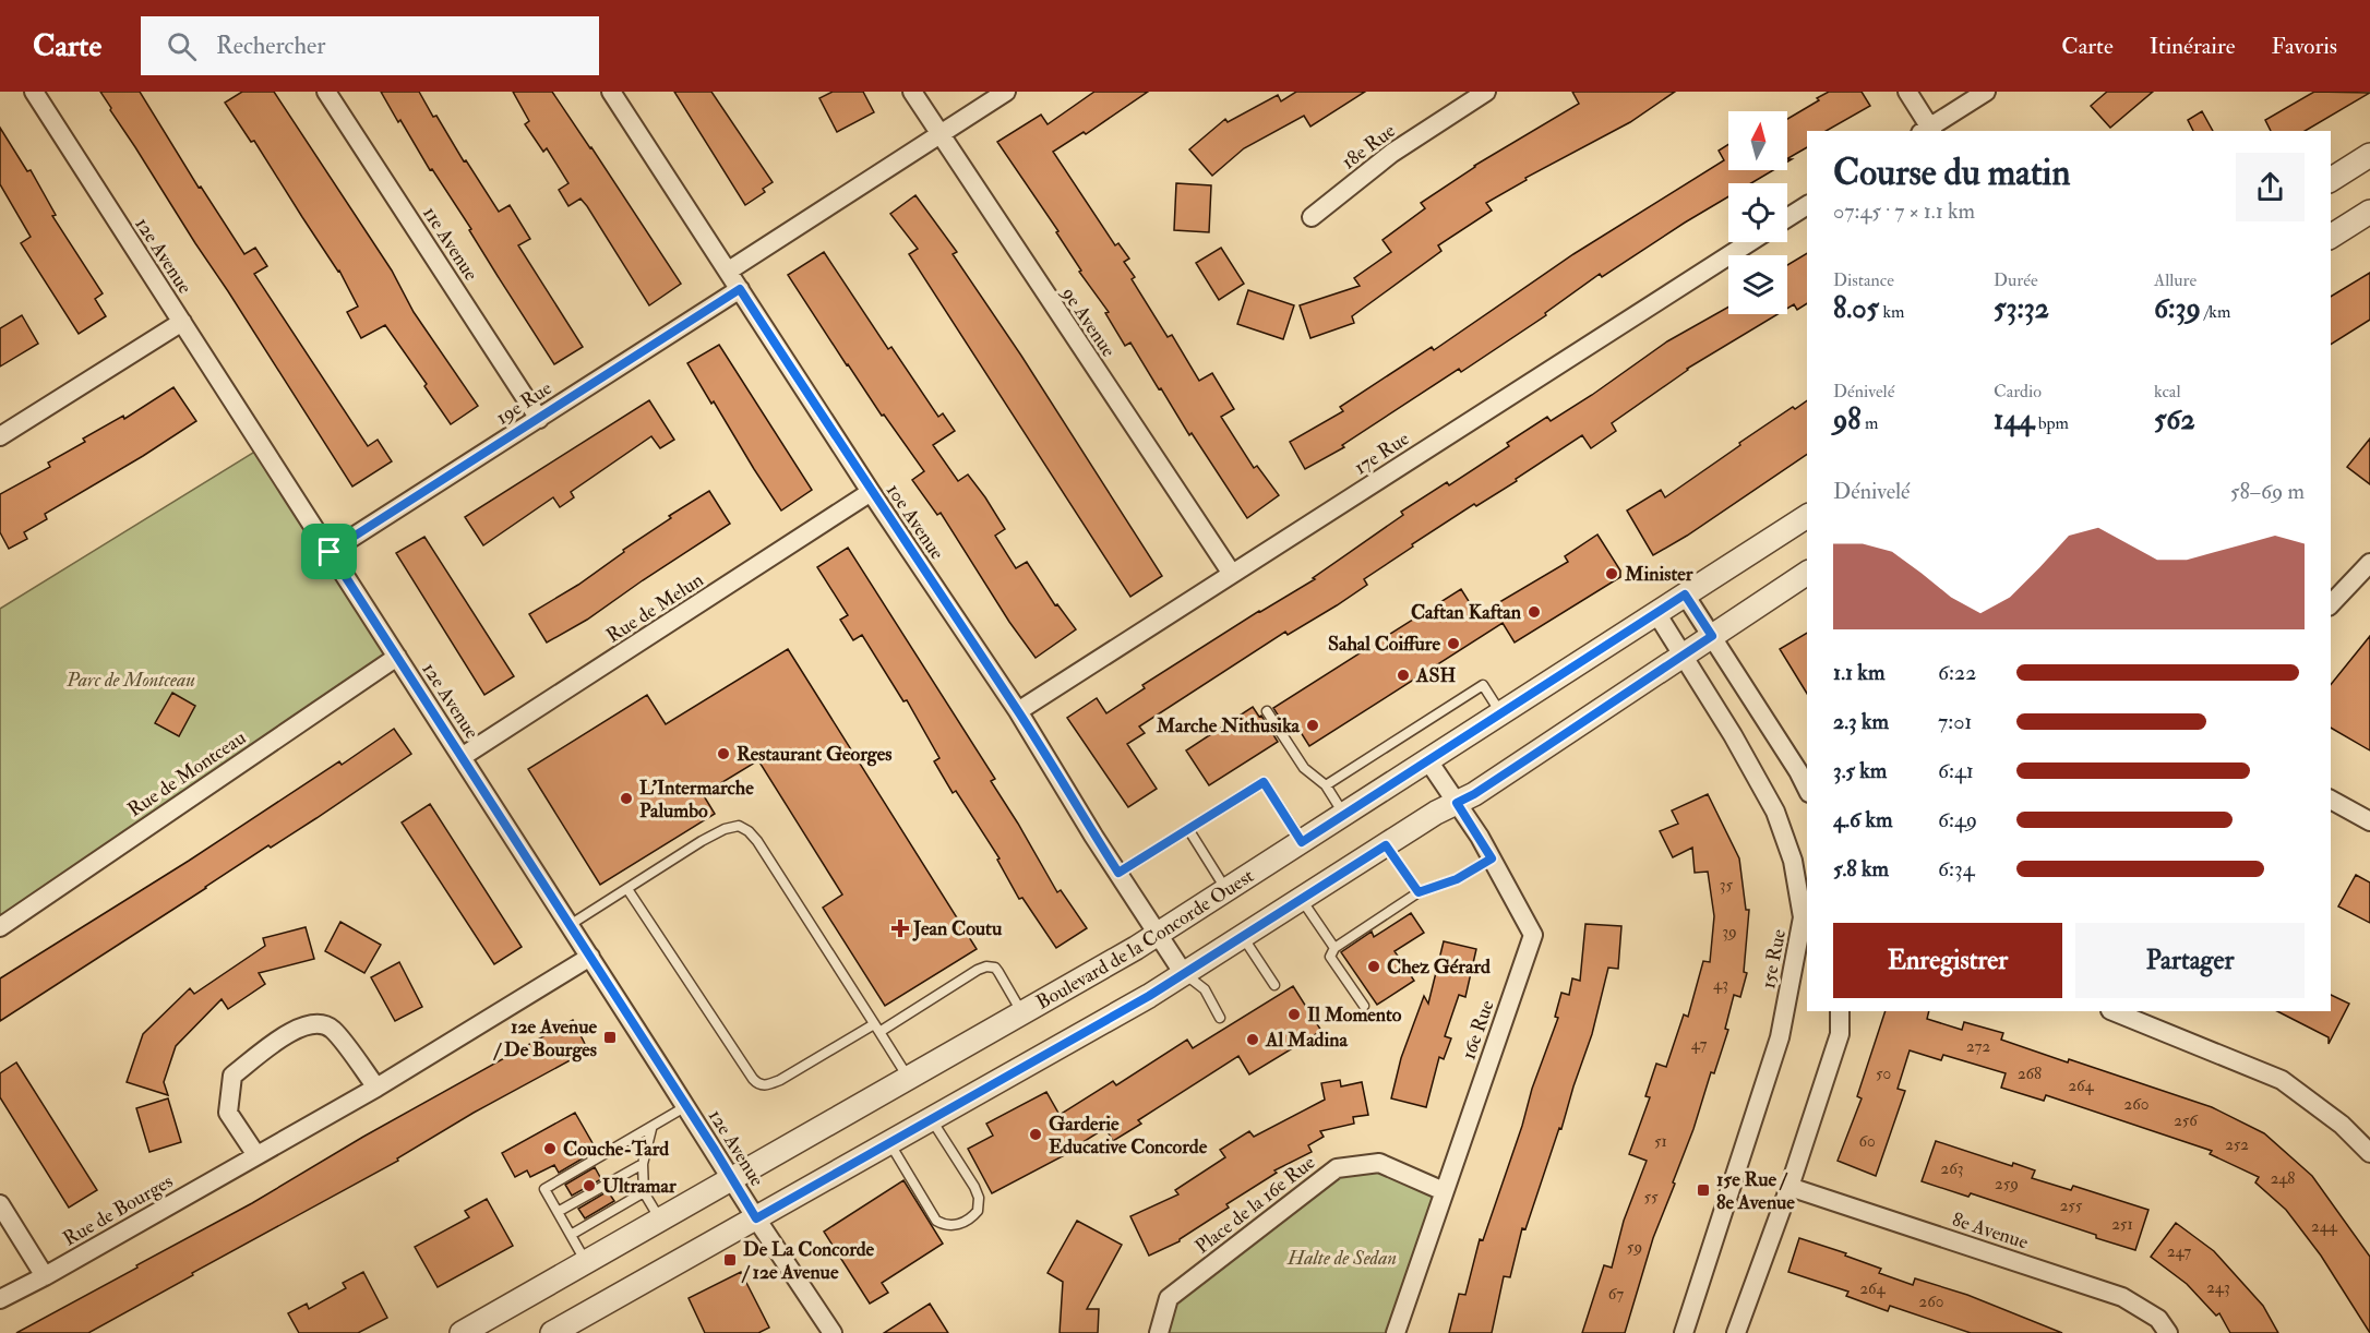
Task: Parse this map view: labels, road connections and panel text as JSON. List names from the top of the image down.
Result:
{
  "streets": {
    "street": [
      "18e Rue",
      "11e Avenue",
      "12e Avenue",
      "9e Avenue",
      "19e Rue",
      "17e Rue",
      "10e Avenue",
      "Rue de Melun",
      "Rue de Montceau",
      "Boulevard de la Concorde Ouest",
      "15e Rue",
      "16e Rue",
      "Place de la 16e Rue",
      "Rue de Bourges",
      "8e Avenue"
    ]
  },
  "crossings": [
    ["11e Avenue", "19e Rue"],
    ["12e Avenue", "19e Rue"],
    ["12e Avenue", "Rue de Melun"],
    ["12e Avenue", "Rue de Montceau"],
    ["12e Avenue", "Boulevard de la Concorde Ouest"],
    ["12e Avenue", "Rue de Bourges"],
    ["9e Avenue", "17e Rue"],
    ["19e Rue", "10e Avenue"],
    ["17e Rue", "10e Avenue"],
    ["10e Avenue", "Rue de Melun"],
    ["10e Avenue", "Boulevard de la Concorde Ouest"],
    ["Boulevard de la Concorde Ouest", "15e Rue"],
    ["Boulevard de la Concorde Ouest", "16e Rue"],
    ["16e Rue", "Place de la 16e Rue"]
  ],
  "parks": ["Parc de Montceau", "Halte de Sedan"],
  "places": {
    "other": [
      "Minister",
      "Caftan Kaftan",
      "Sahal Coiffure",
      "ASH",
      "Marche Nithusika",
      "Restaurant Georges",
      "L'Intermarche Palumbo",
      "Chez Gérard",
      "Il Momento",
      "Al Madina",
      "Garderie Educative Concorde",
      "Couche-Tard",
      "Ultramar"
    ],
    "health": ["Jean Coutu"],
    "transit": ["12e Avenue / De Bourges", "15e Rue / 8e Avenue", "De La Concorde / 12e Avenue"]
  },
  "house_numbers": [
    "35",
    "39",
    "43",
    "47",
    "272",
    "50",
    "268",
    "264",
    "260",
    "256",
    "51",
    "60",
    "252",
    "263",
    "248",
    "259",
    "55",
    "255",
    "251",
    "244",
    "59",
    "247",
    "243",
    "264",
    "67",
    "260"
  ],
  "north": "top",
  "page": {
    "header": "Carte",
    "search": "Rechercher",
    "nav": ["Carte", "Itinéraire", "Favoris"],
    "heading": ["Course du matin", "07:45 · 7 × 1.1 km"],
    "stats": [
      ["Distance", "8.05 km"],
      ["Durée", "53:32"],
      ["Allure", "6:39 /km"],
      ["Dénivelé", "98 m"],
      ["Cardio", "144 bpm"],
      ["kcal", "562"]
    ],
    "chart": ["Dénivelé", "58–69 m"],
    "list": [
      {
        "name": "1.1 km",
        "note": "6:22"
      },
      {
        "name": "2.3 km",
        "note": "7:01"
      },
      {
        "name": "3.5 km",
        "note": "6:41"
      },
      {
        "name": "4.6 km",
        "note": "6:49"
      },
      {
        "name": "5.8 km",
        "note": "6:34"
      }
    ],
    "buttons": ["Enregistrer", "Partager"]
  }
}
